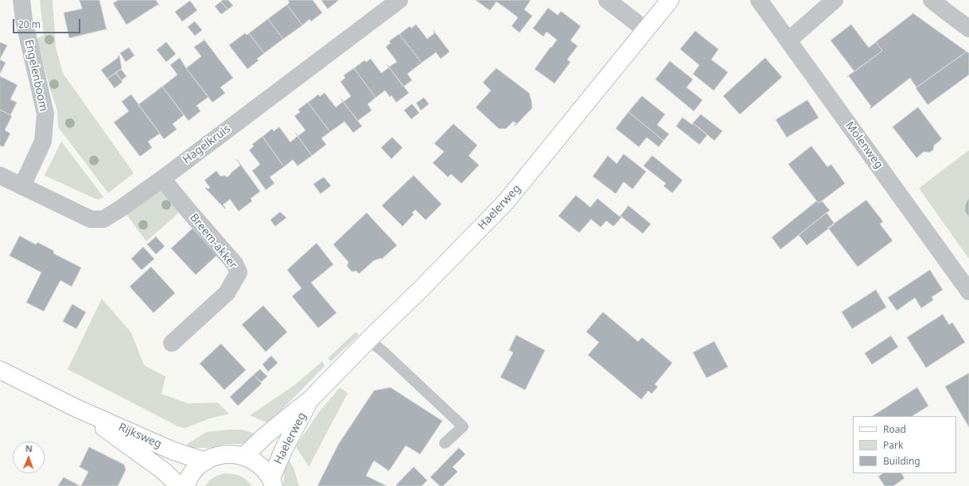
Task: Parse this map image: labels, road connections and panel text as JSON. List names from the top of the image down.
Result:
{
  "streets": {
    "street": [
      "Engelenboom",
      "Hagelkruis",
      "Molenweg",
      "Haelerweg",
      "Breem-akker",
      "Rijksweg"
    ]
  },
  "crossings": [
    ["Engelenboom", "Hagelkruis"],
    ["Hagelkruis", "Breem-akker"]
  ],
  "legend": ["Road", "Park", "Building"],
  "scale_bar": "20 m",
  "north": "top"
}
